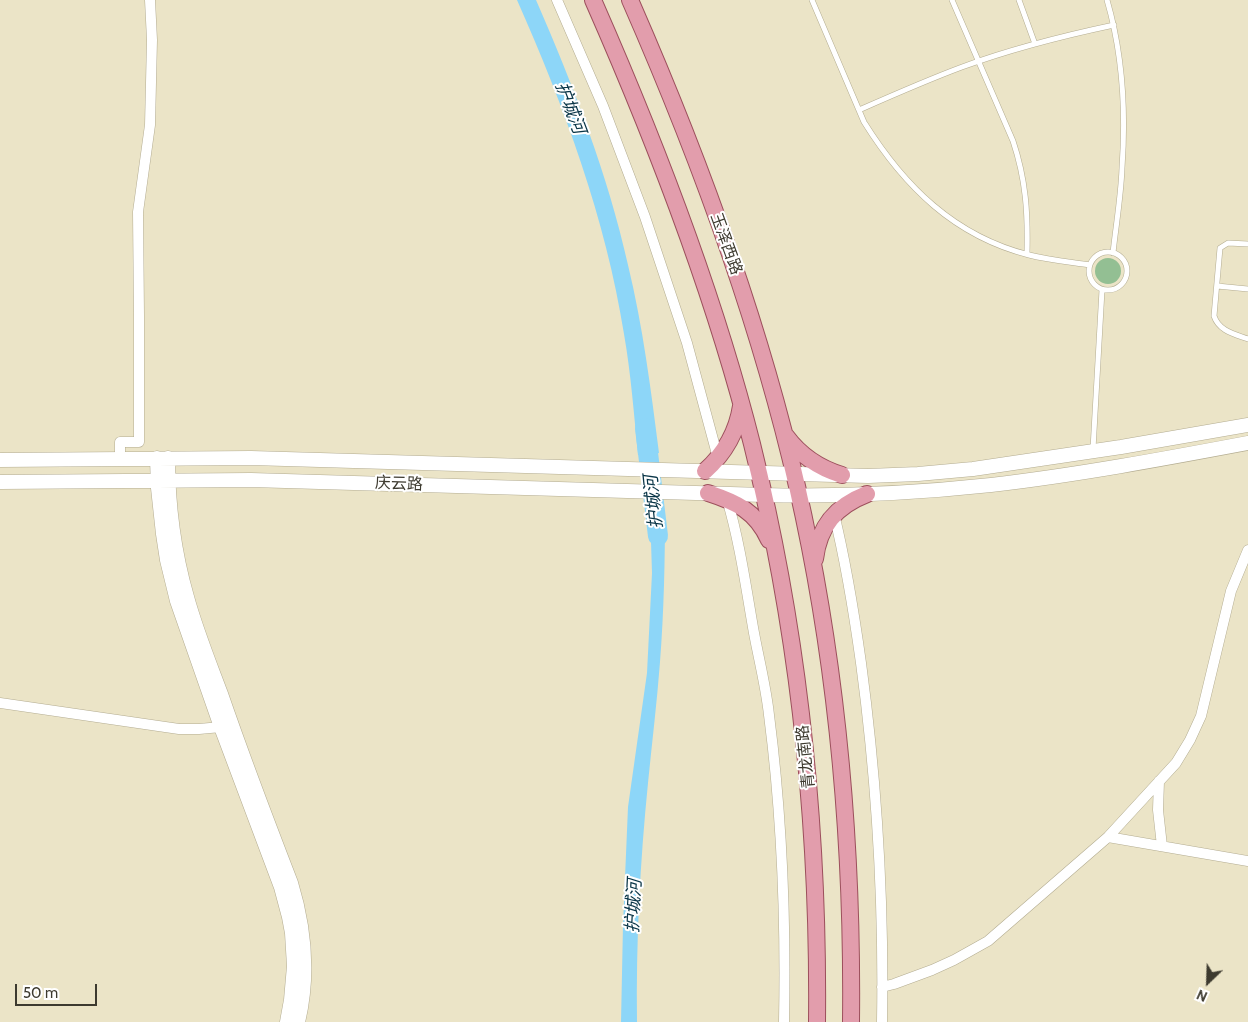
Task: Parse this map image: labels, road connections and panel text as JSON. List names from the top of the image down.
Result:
{
  "streets": {
    "main road": ["玉泽西路", "青龙南路"],
    "street": ["庆云路"]
  },
  "crossings": [
    ["玉泽西路", "庆云路"],
    ["玉泽西路", "青龙南路"],
    ["庆云路", "青龙南路"]
  ],
  "water": ["护城河"],
  "scale_bar": "50 m",
  "north": "bottom left"
}
